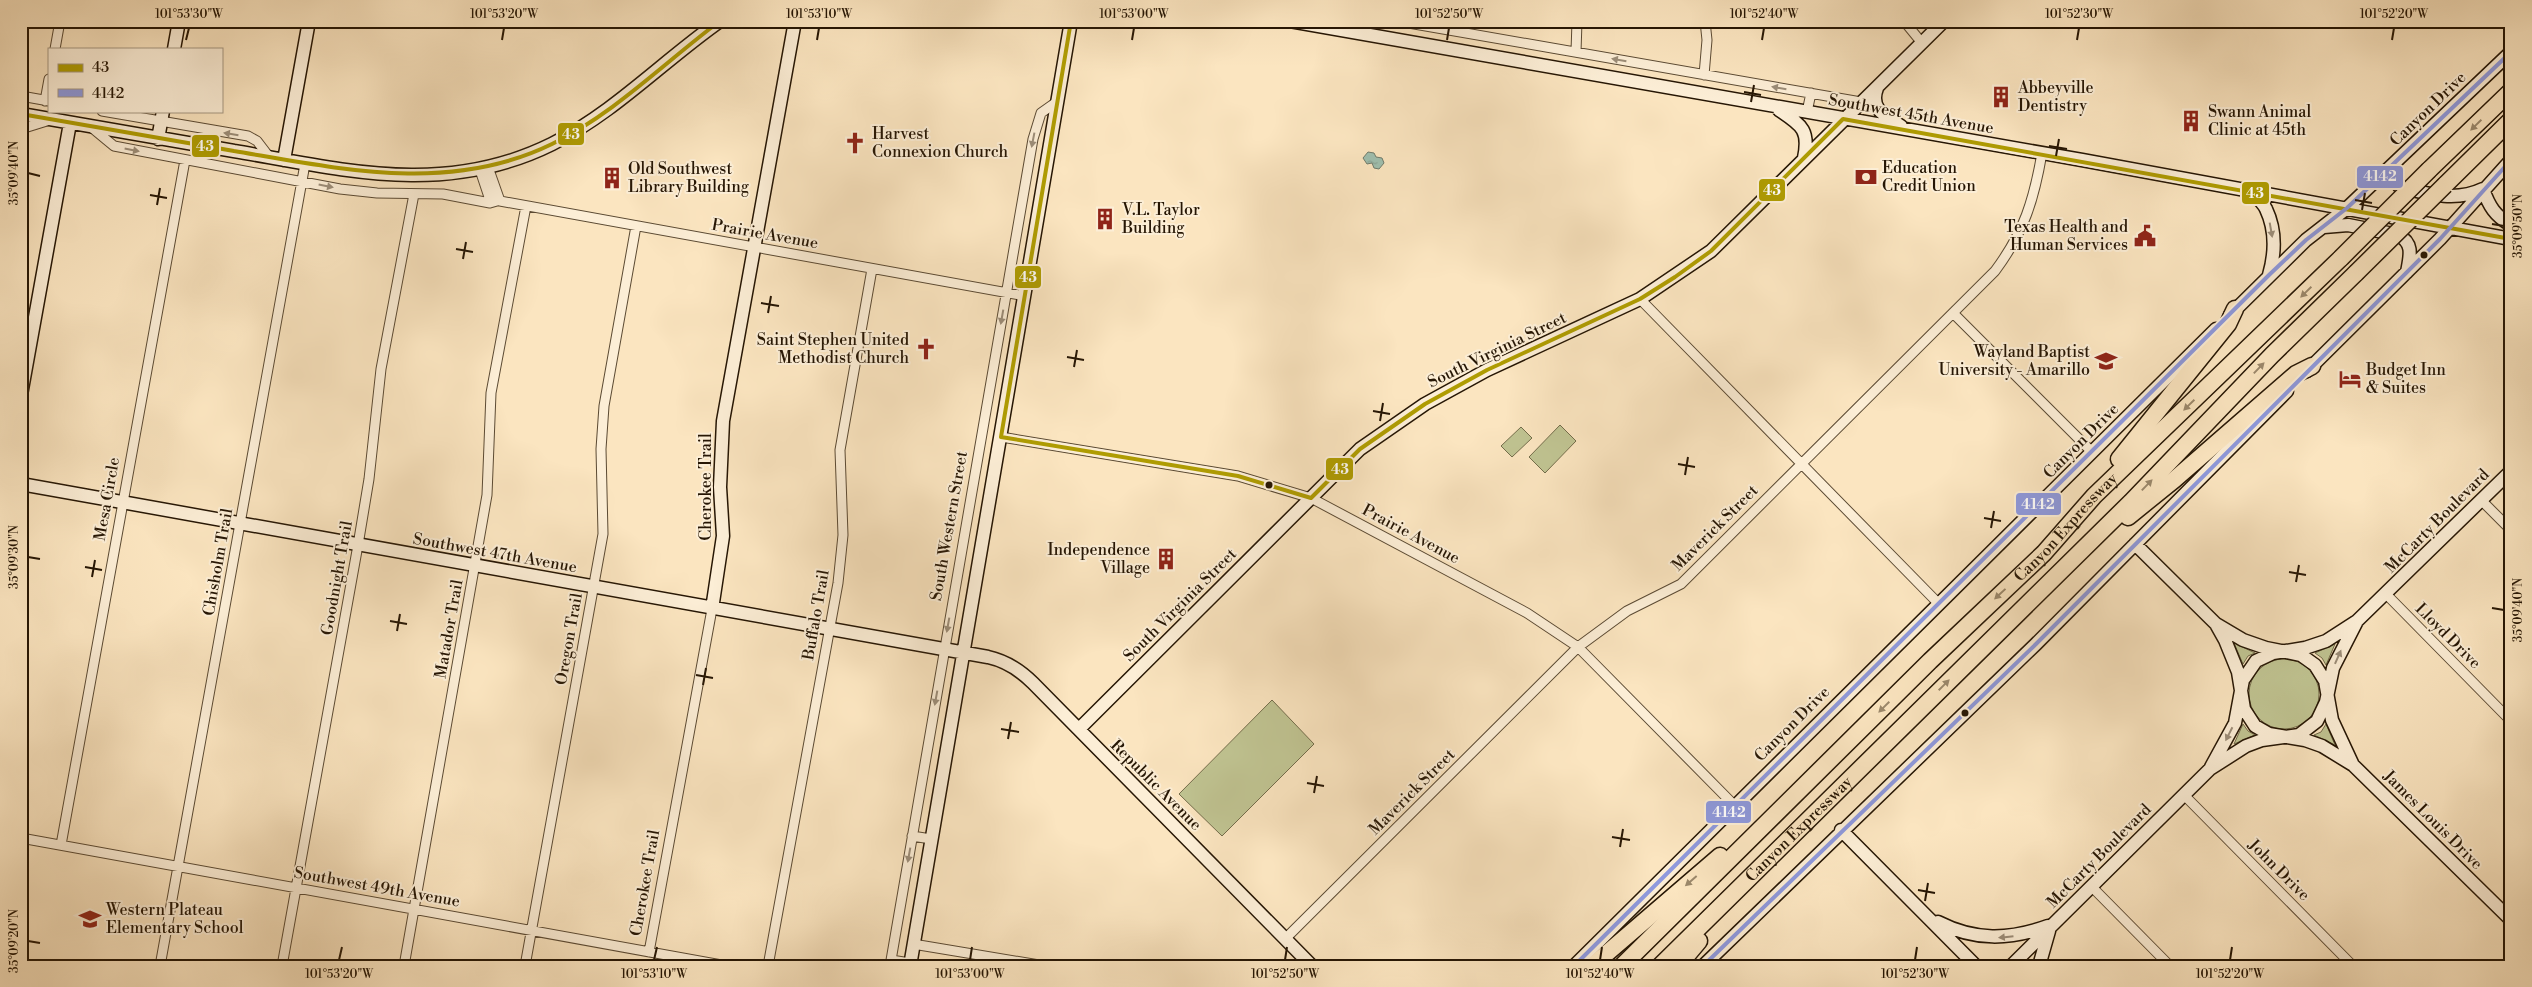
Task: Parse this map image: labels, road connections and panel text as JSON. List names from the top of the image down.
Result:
{
  "streets": {
    "highway": ["Canyon Expressway"],
    "main road": [
      "Canyon Drive",
      "Southwest 45th Avenue",
      "South Virginia Street",
      "Cherokee Trail",
      "McCarty Boulevard",
      "Southwest 47th Avenue",
      "Republic Avenue",
      "James Louis Drive"
    ],
    "street": [
      "Prairie Avenue",
      "Mesa Circle",
      "South Western Street",
      "Maverick Street",
      "Chisholm Trail",
      "Goodnight Trail",
      "Buffalo Trail",
      "Matador Trail",
      "Lloyd Drive",
      "Oregon Trail",
      "John Drive",
      "Southwest 49th Avenue"
    ]
  },
  "crossings": [
    ["Canyon Drive", "Southwest 45th Avenue"],
    ["Canyon Drive", "Prairie Avenue"],
    ["Southwest 45th Avenue", "South Virginia Street"],
    ["Southwest 45th Avenue", "Maverick Street"],
    ["Prairie Avenue", "South Virginia Street"],
    ["Prairie Avenue", "Cherokee Trail"],
    ["Prairie Avenue", "South Western Street"],
    ["Prairie Avenue", "Maverick Street"],
    ["Prairie Avenue", "Buffalo Trail"],
    ["Prairie Avenue", "Matador Trail"],
    ["Prairie Avenue", "Oregon Trail"],
    ["South Virginia Street", "Republic Avenue"],
    ["Cherokee Trail", "Southwest 47th Avenue"],
    ["Cherokee Trail", "Southwest 49th Avenue"],
    ["Mesa Circle", "Southwest 47th Avenue"],
    ["Mesa Circle", "Southwest 49th Avenue"],
    ["McCarty Boulevard", "Lloyd Drive"],
    ["McCarty Boulevard", "James Louis Drive"],
    ["McCarty Boulevard", "John Drive"],
    ["South Western Street", "Southwest 47th Avenue"],
    ["Maverick Street", "Republic Avenue"],
    ["Southwest 47th Avenue", "Chisholm Trail"],
    ["Southwest 47th Avenue", "Goodnight Trail"],
    ["Southwest 47th Avenue", "Buffalo Trail"],
    ["Southwest 47th Avenue", "Matador Trail"],
    ["Southwest 47th Avenue", "Oregon Trail"],
    ["Southwest 47th Avenue", "Republic Avenue"],
    ["Chisholm Trail", "Southwest 49th Avenue"],
    ["Goodnight Trail", "Southwest 49th Avenue"],
    ["Matador Trail", "Southwest 49th Avenue"],
    ["Oregon Trail", "Southwest 49th Avenue"]
  ],
  "one_way": ["South Western Street"],
  "places": {
    "building": [
      "Abbeyville Dentistry",
      "Swann Animal Clinic at 45th",
      "Old Southwest Library Building",
      "V.L. Taylor Building",
      "Independence Village"
    ],
    "church": ["Harvest Connexion Church", "Saint Stephen United Methodist Church"],
    "bank": ["Education Credit Union"],
    "public building": ["Texas Health and Human Services"],
    "school or university": ["Wayland Baptist University - Amarillo", "Western Plateau Elementary School"],
    "hotel": ["Budget Inn & Suites"]
  },
  "lines": ["transit line 43", "transit line 4142"],
  "legend": ["43", "4142"],
  "coordinates": [
    "101°53'30\"W",
    "101°53'20\"W",
    "101°53'10\"W",
    "101°53'00\"W",
    "101°52'50\"W",
    "101°52'40\"W",
    "101°52'30\"W",
    "101°52'20\"W",
    "35°09'40\"N",
    "35°09'50\"N",
    "35°09'30\"N",
    "35°09'20\"N"
  ]
}
